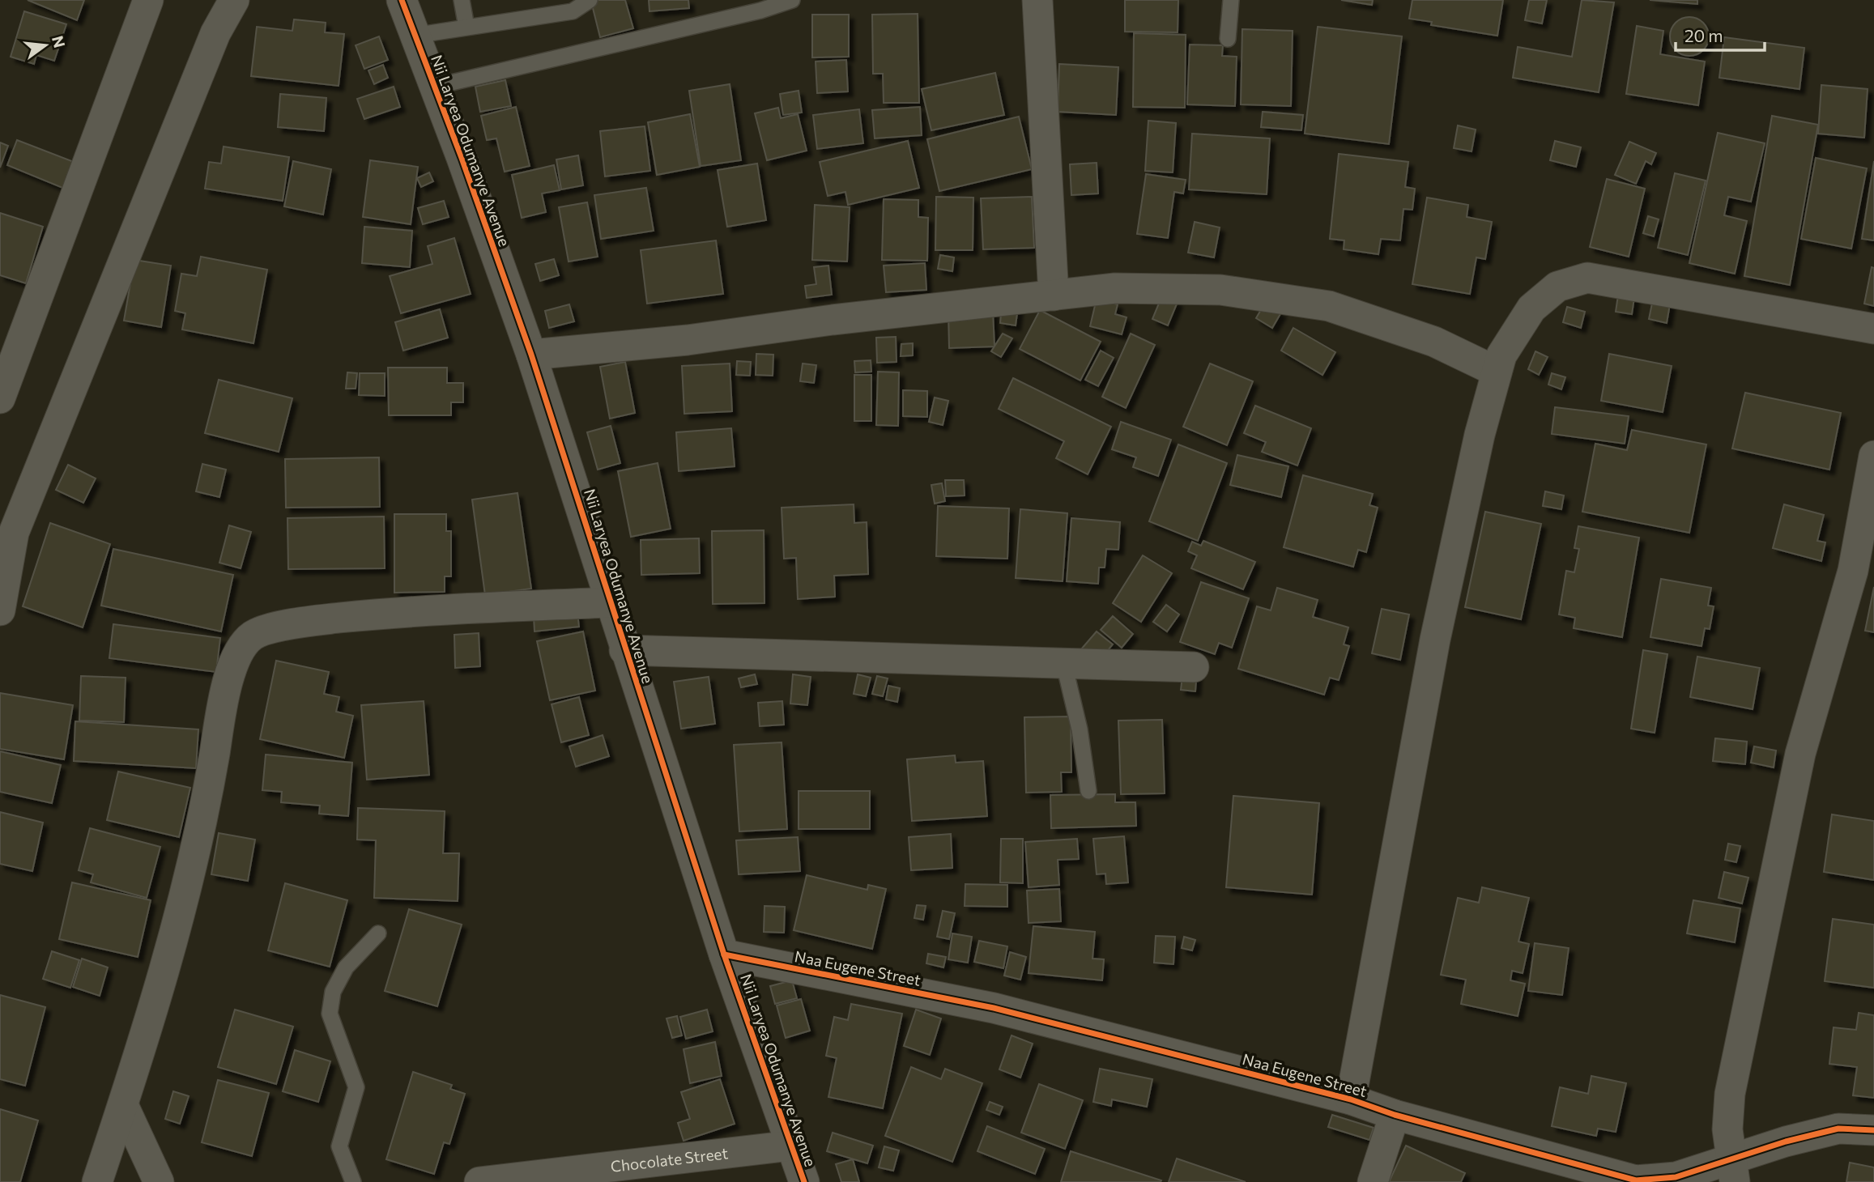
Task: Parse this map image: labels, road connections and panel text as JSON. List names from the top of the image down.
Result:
{
  "streets": {
    "street": ["Nii Laryea Odumanye Avenue", "Naa Eugene Street", "Chocolate Street"]
  },
  "crossings": [
    ["Nii Laryea Odumanye Avenue", "Naa Eugene Street"],
    ["Nii Laryea Odumanye Avenue", "Chocolate Street"]
  ],
  "scale_bar": "20 m",
  "north": "right"
}
